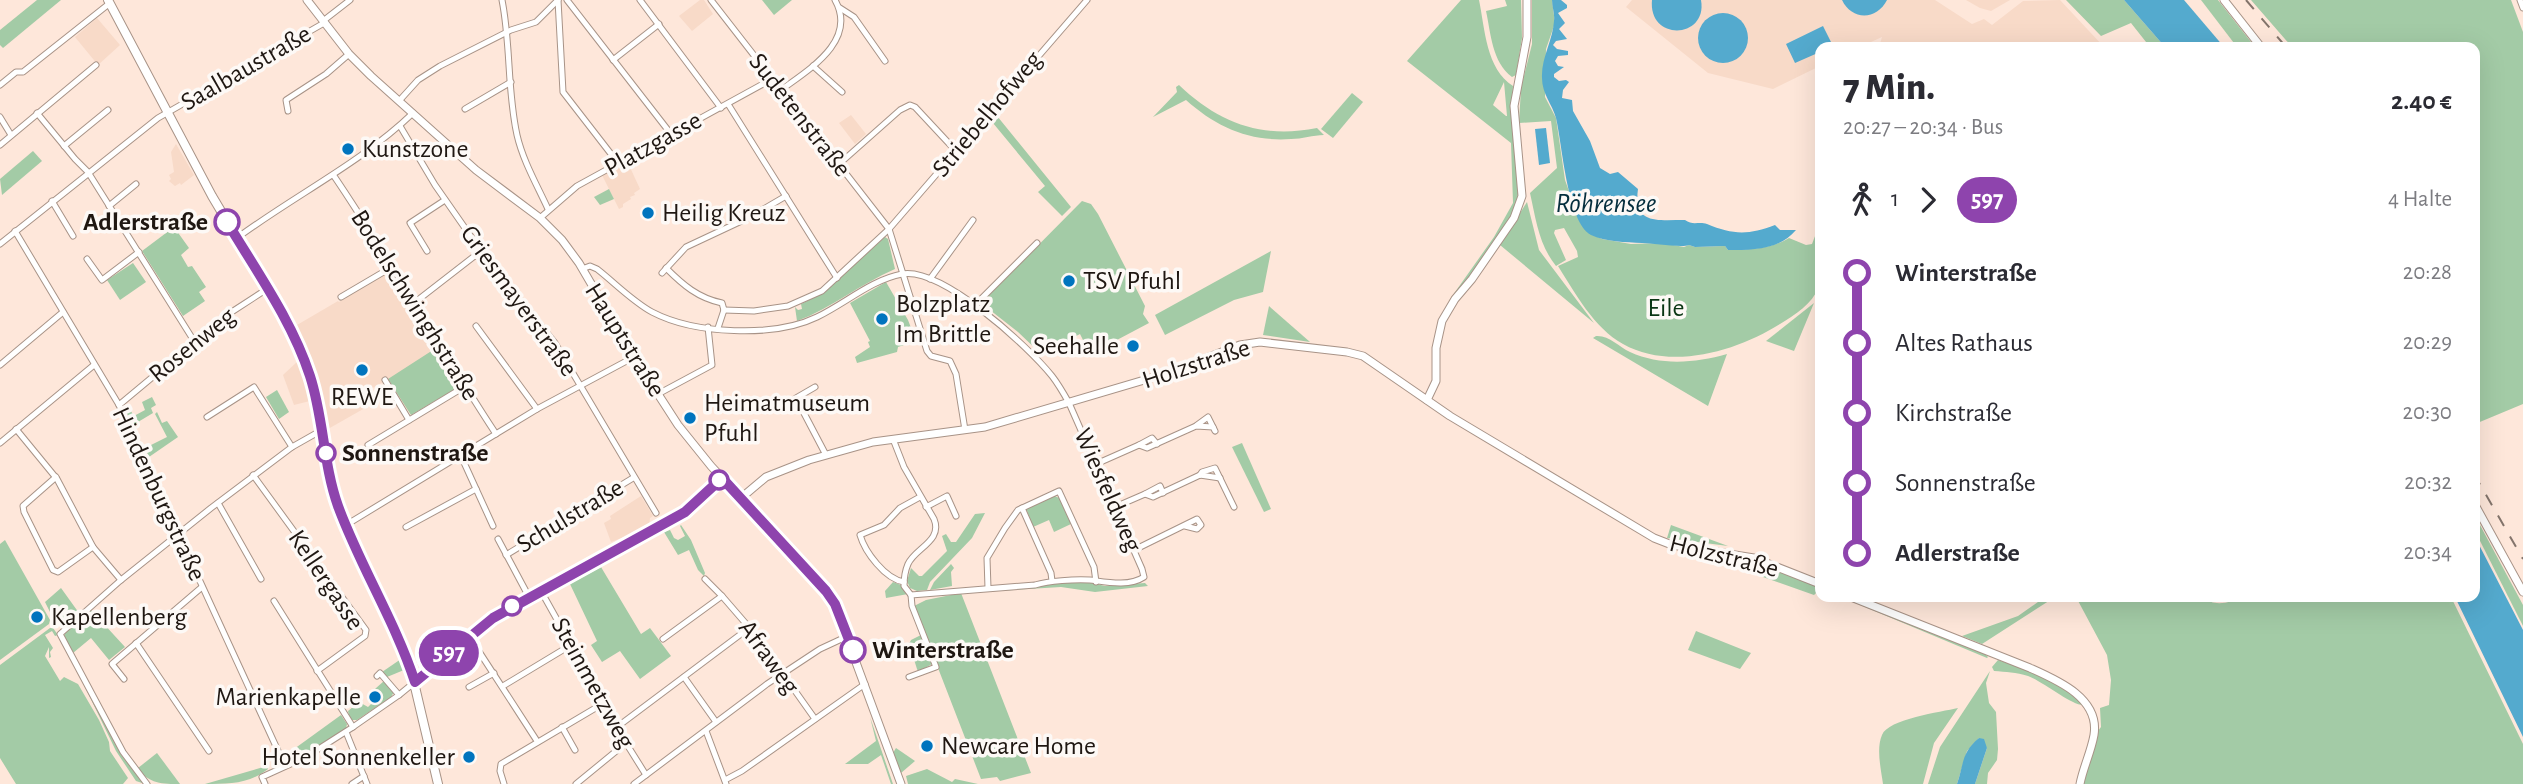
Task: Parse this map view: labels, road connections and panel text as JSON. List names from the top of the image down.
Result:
{
  "streets": {
    "street": [
      "Saalbaustraße",
      "Striebelhofweg",
      "Sudetenstraße",
      "Platzgasse",
      "Griesmayerstraße",
      "Bodelschwinghstraße",
      "Hauptstraße",
      "Rosenweg",
      "Holzstraße",
      "Wiesfeldweg",
      "Hindenburgstraße",
      "Schulstraße",
      "Kellergasse",
      "Afraweg",
      "Steinmetzweg"
    ]
  },
  "crossings": [
    ["Saalbaustraße", "Hauptstraße"],
    ["Saalbaustraße", "Hindenburgstraße"],
    ["Striebelhofweg", "Sudetenstraße"],
    ["Sudetenstraße", "Platzgasse"],
    ["Platzgasse", "Hauptstraße"],
    ["Griesmayerstraße", "Schulstraße"],
    ["Hauptstraße", "Holzstraße"],
    ["Rosenweg", "Hindenburgstraße"],
    ["Holzstraße", "Wiesfeldweg"]
  ],
  "water": ["Röhrensee"],
  "parks": ["Eile"],
  "places": [
    "Kunstzone",
    "Heilig Kreuz",
    "Adlerstraße",
    "TSV Pfuhl",
    "Bolzplatz Im Brittle",
    "Seehalle",
    "REWE",
    "Heimatmuseum Pfuhl",
    "Sonnenstraße",
    "Kapellenberg",
    "Winterstraße",
    "Marienkapelle",
    "Newcare Home",
    "Hotel Sonnenkeller"
  ],
  "lines": ["bus line 597"],
  "page": {
    "on_map": "597",
    "heading": ["7 Min.", "20:27 – 20:34 · Bus", "2.40 €"],
    "legs": ["1", "597", "4 Halte"],
    "list": [
      {
        "name": "Winterstraße",
        "value": "20:28"
      },
      {
        "name": "Altes Rathaus",
        "value": "20:29"
      },
      {
        "name": "Kirchstraße",
        "value": "20:30"
      },
      {
        "name": "Sonnenstraße",
        "value": "20:32"
      },
      {
        "name": "Adlerstraße",
        "value": "20:34"
      }
    ]
  }
}
